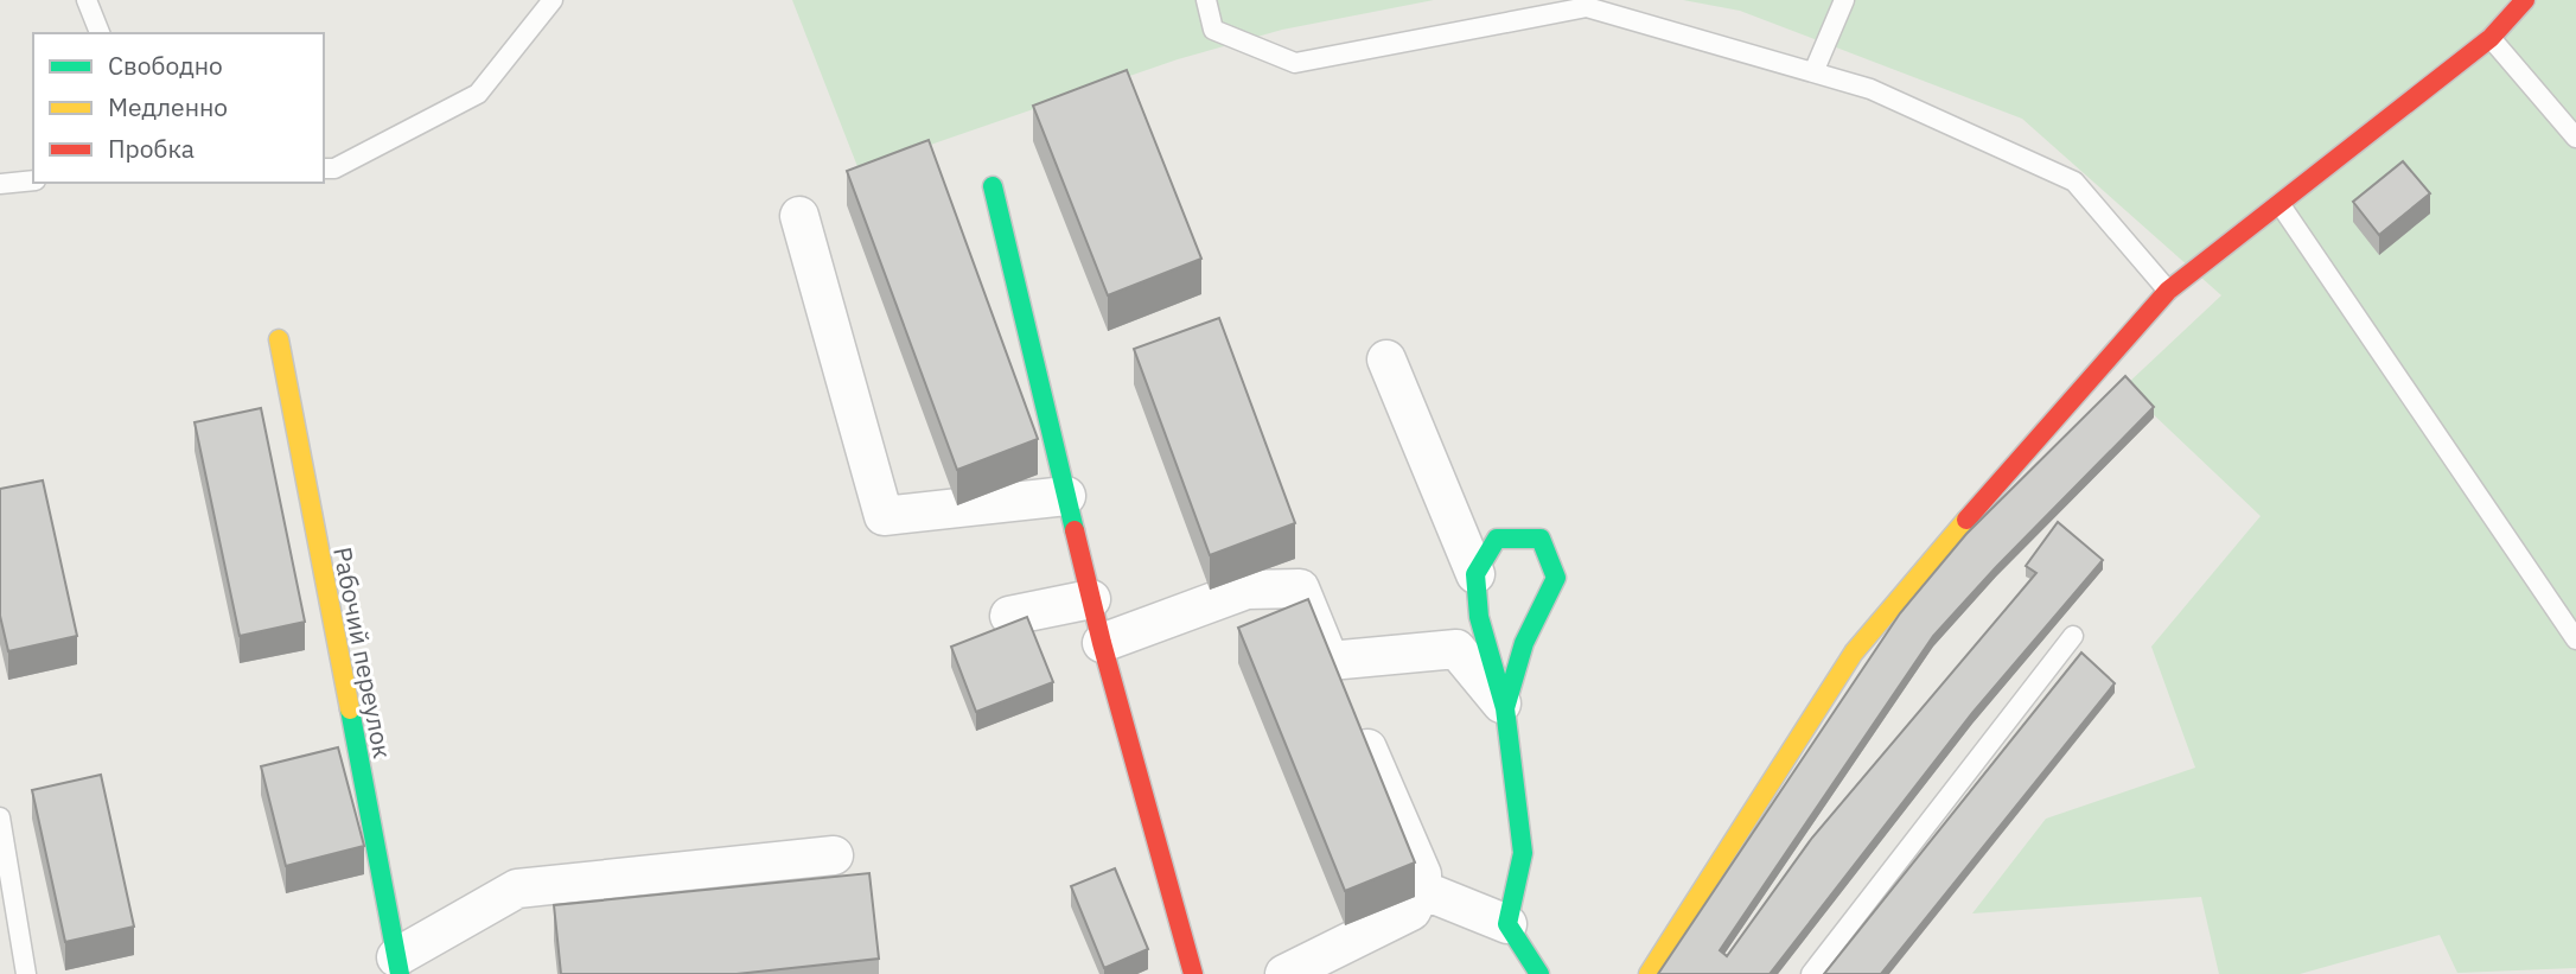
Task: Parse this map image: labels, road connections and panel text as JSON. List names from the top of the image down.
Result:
{
  "streets": {
    "street": ["Рабочий переулок"]
  },
  "legend": ["Свободно", "Медленно", "Пробка"]
}
